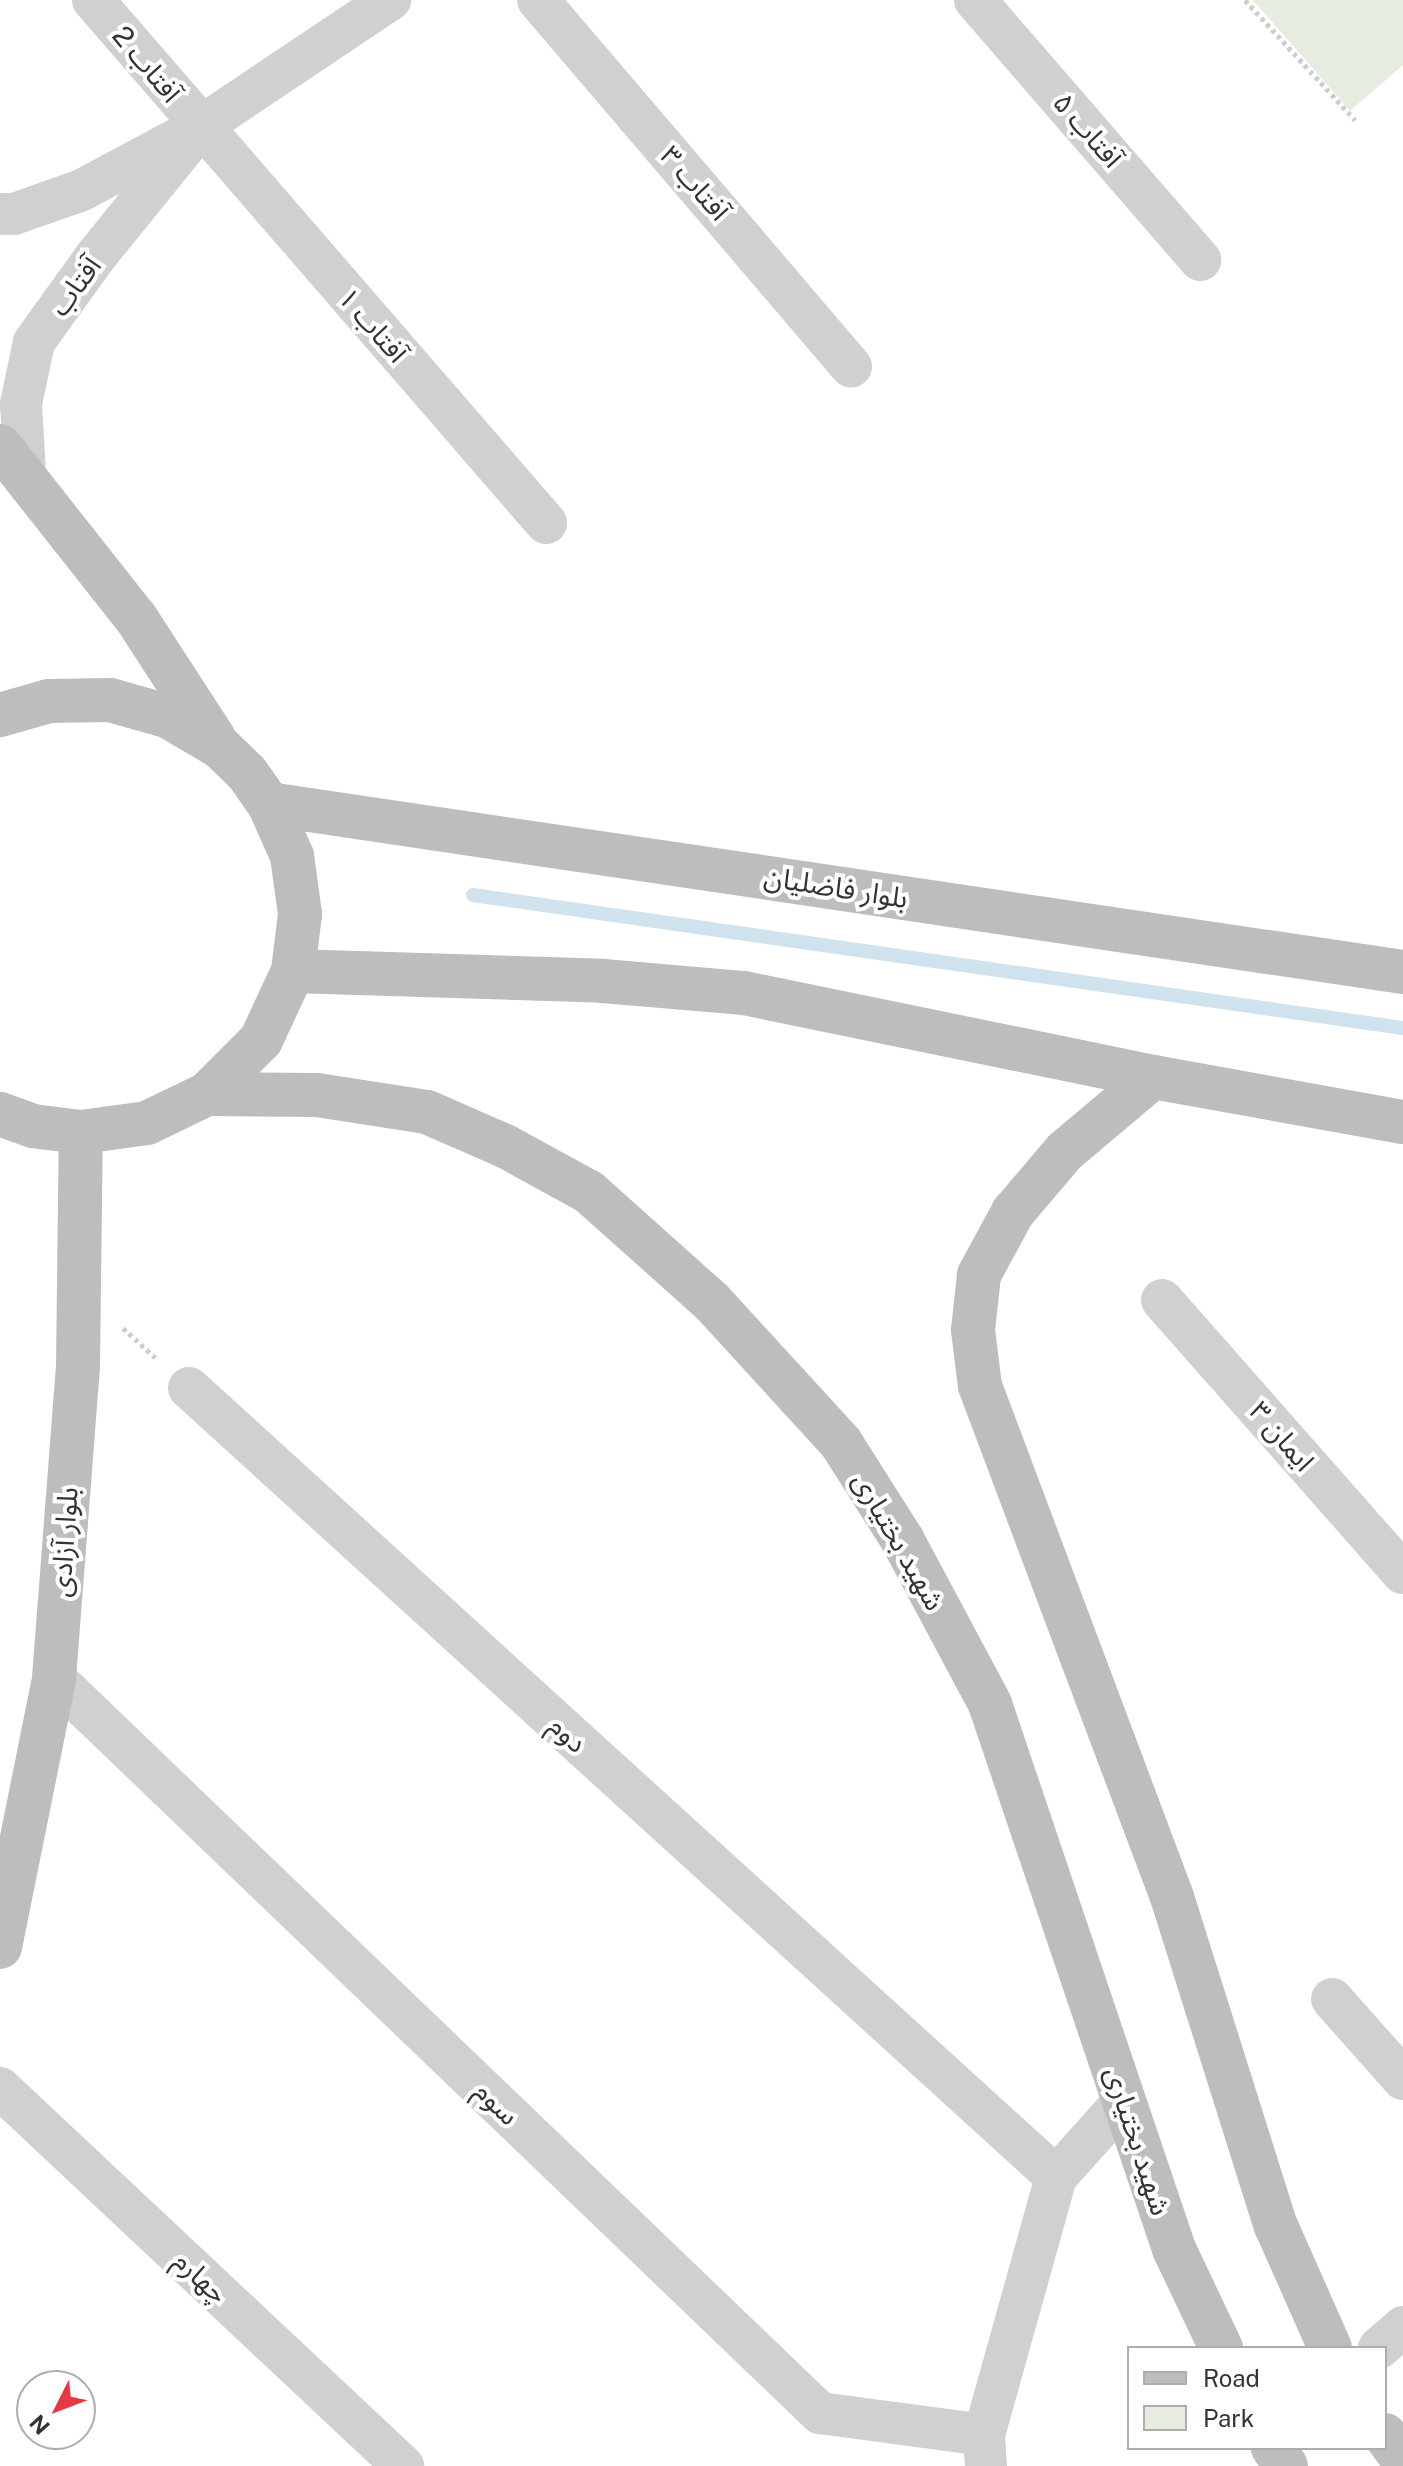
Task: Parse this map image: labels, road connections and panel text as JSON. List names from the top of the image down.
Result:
{
  "streets": {
    "main road": ["بلوار فاضلیان", "شهید بختیاری", "بلوار آزادی"],
    "street": [
      "آفتاب 2",
      "آفتاب ۵",
      "آفتاب ۳",
      "آفتاب",
      "آفتاب ۱",
      "ایمان ۳",
      "دوم",
      "سوم",
      "چهارم"
    ]
  },
  "crossings": [
    ["آفتاب 2", "آفتاب"],
    ["آفتاب 2", "آفتاب ۱"],
    ["آفتاب", "آفتاب ۱"],
    ["بلوار آزادی", "سوم"]
  ],
  "legend": ["Road", "Park"],
  "north": "bottom left"
}
